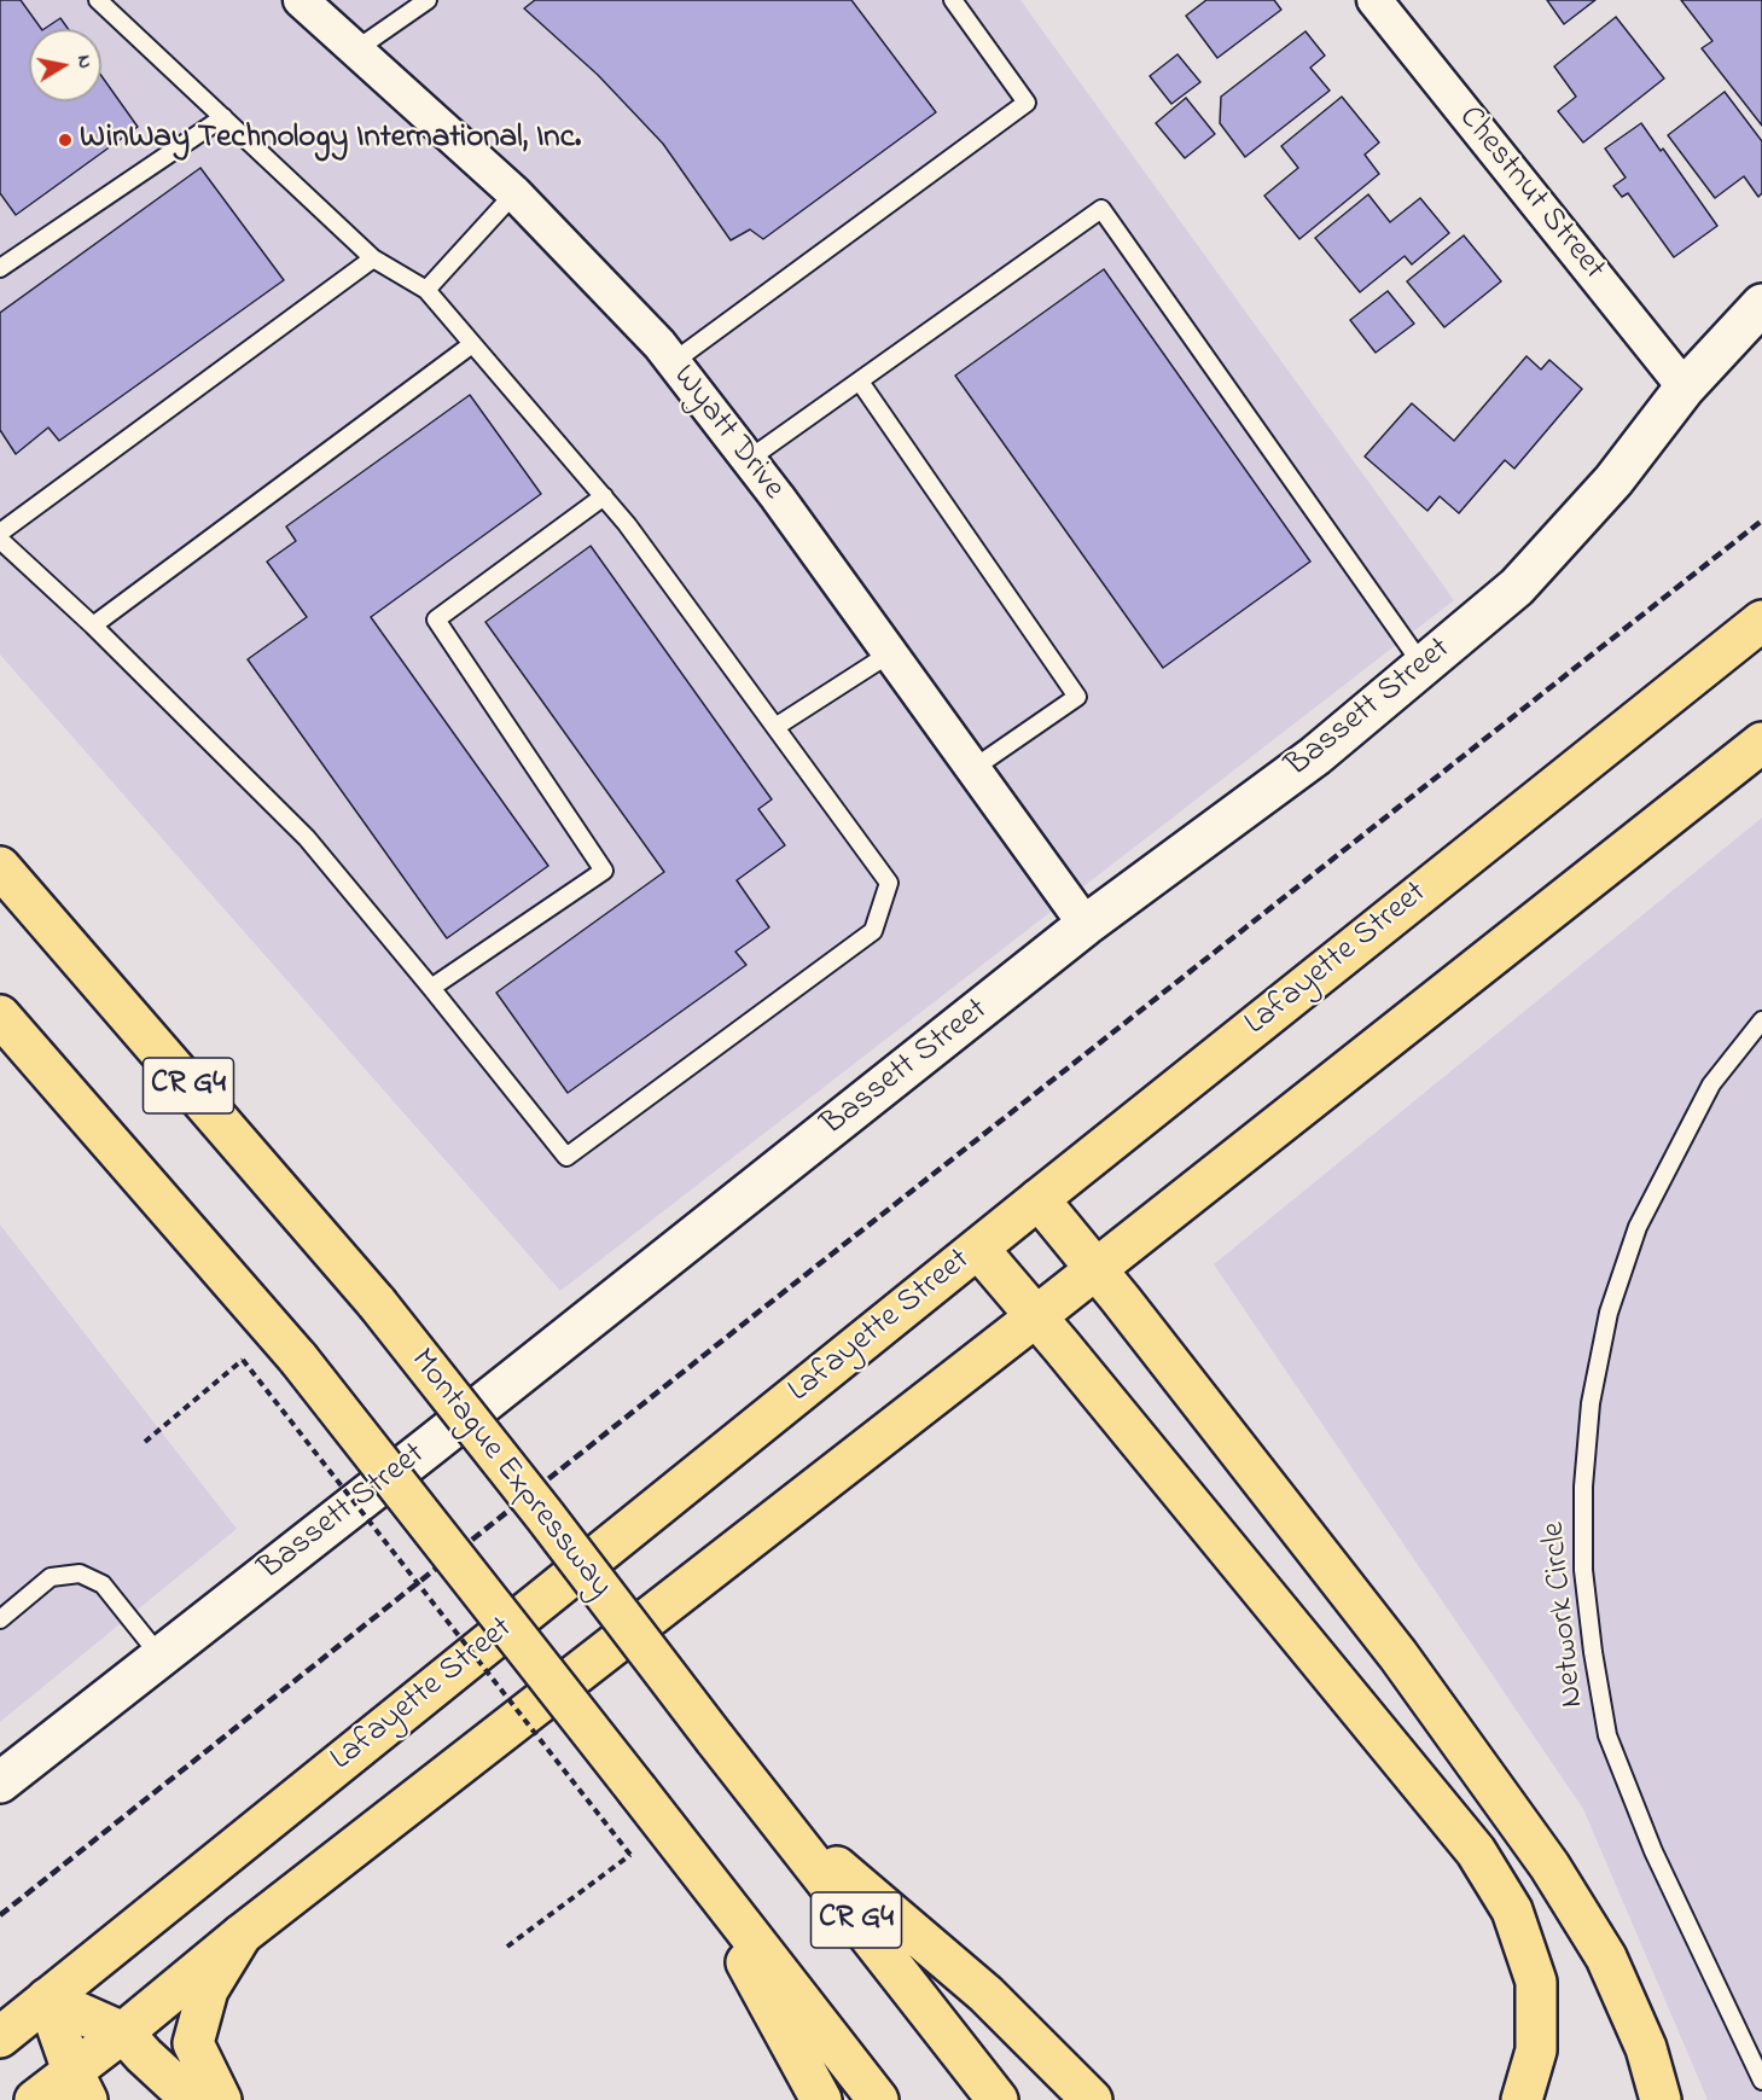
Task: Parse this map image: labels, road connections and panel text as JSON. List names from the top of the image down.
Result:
{
  "streets": {
    "main road": ["Lafayette Street", "CR G4", "Montague Expressway"],
    "street": ["Chestnut Street", "Wyatt Drive", "Bassett Street"],
    "lane": ["Network Circle"]
  },
  "crossings": [
    ["Chestnut Street", "Bassett Street"],
    ["Wyatt Drive", "Bassett Street"]
  ],
  "places": ["WinWay Technology International, Inc."],
  "north": "right"
}
